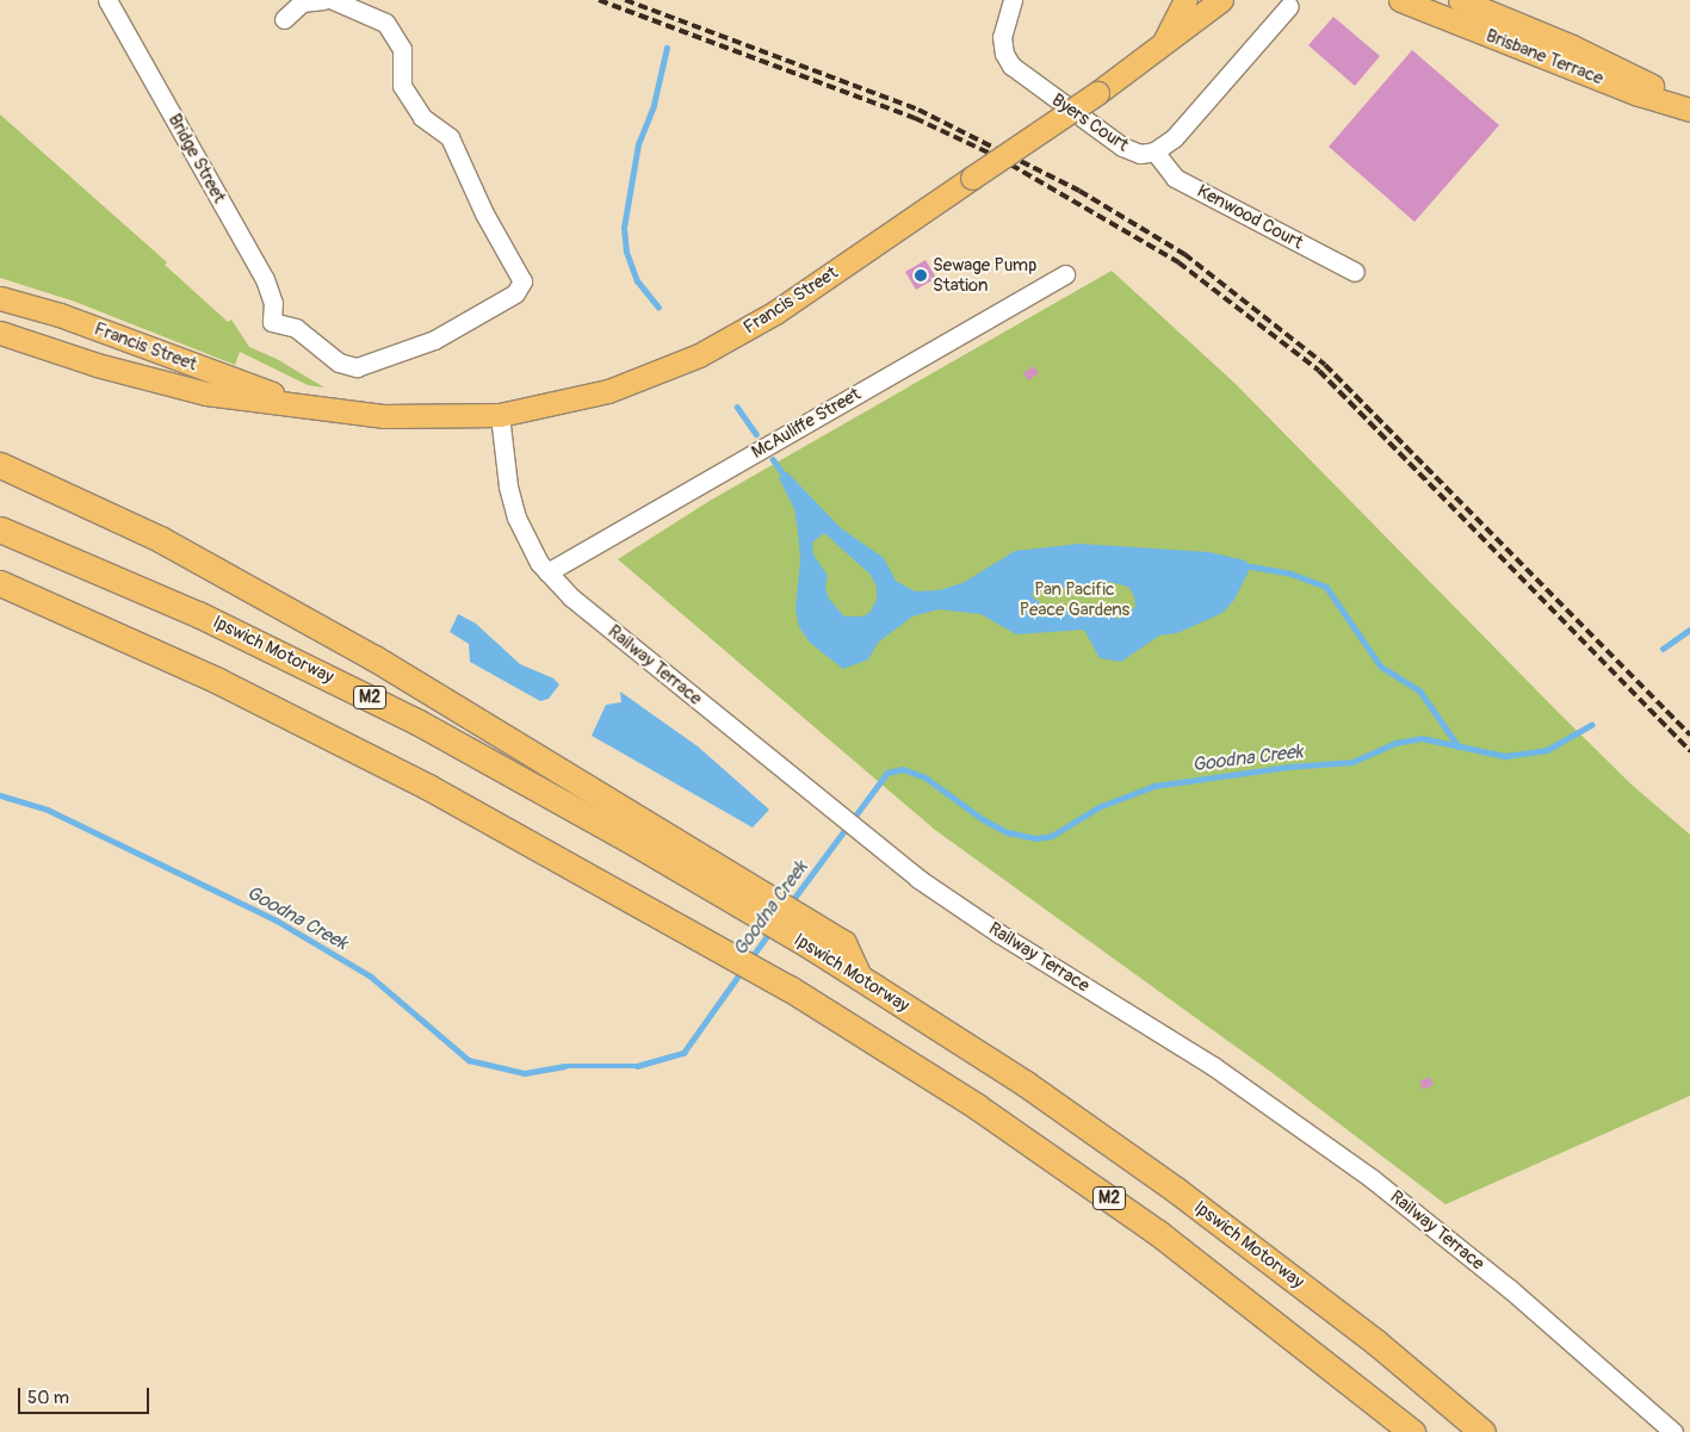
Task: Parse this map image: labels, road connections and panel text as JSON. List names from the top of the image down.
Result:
{
  "streets": {
    "highway": ["Ipswich Motorway", "M2"],
    "main road": ["Brisbane Terrace", "Francis Street"],
    "street": [
      "Byers Court",
      "Bridge Street",
      "Kenwood Court",
      "McAuliffe Street",
      "Railway Terrace"
    ]
  },
  "crossings": [
    ["Byers Court", "Kenwood Court"],
    ["Francis Street", "Railway Terrace"],
    ["McAuliffe Street", "Railway Terrace"]
  ],
  "water": ["Goodna Creek"],
  "parks": ["Pan Pacific Peace Gardens"],
  "places": ["Sewage Pump Station"],
  "scale_bar": "50 m"
}
